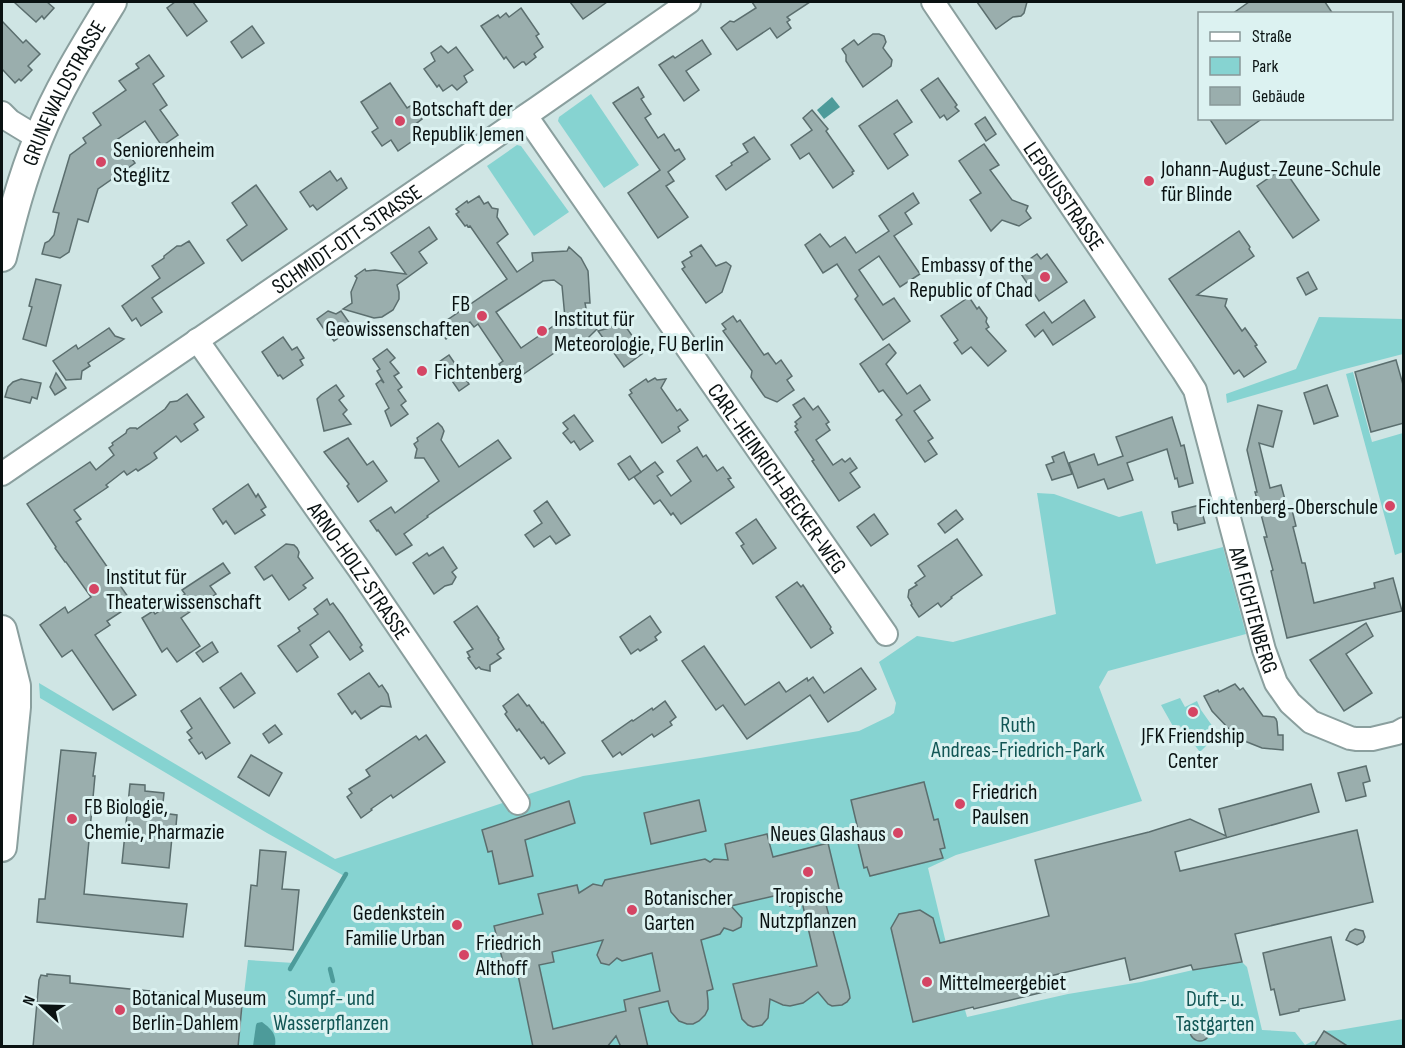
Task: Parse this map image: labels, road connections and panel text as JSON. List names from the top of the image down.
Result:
{
  "streets": {
    "main road": ["GRUNEWALDSTRASSE"],
    "street": [
      "LEPSIUSSTRASSE",
      "SCHMIDT-OTT-STRASSE",
      "CARL-HEINRICH-BECKER-WEG",
      "ARNO-HOLZ-STRASSE",
      "AM FICHTENBERG"
    ]
  },
  "crossings": [
    ["LEPSIUSSTRASSE", "AM FICHTENBERG"],
    ["SCHMIDT-OTT-STRASSE", "CARL-HEINRICH-BECKER-WEG"],
    ["SCHMIDT-OTT-STRASSE", "ARNO-HOLZ-STRASSE"]
  ],
  "parks": ["Ruth Andreas-Friedrich-Park", "Sumpf- und Wasserpflanzen", "Duft- u. Tastgarten"],
  "places": [
    "Botschaft der Republik Jemen",
    "Seniorenheim Steglitz",
    "Johann-August-Zeune-Schule für Blinde",
    "Embassy of the Republic of Chad",
    "FB Geowissenschaften",
    "Institut für Meteorologie, FU Berlin",
    "Fichtenberg",
    "Fichtenberg-Oberschule",
    "Institut für Theaterwissenschaft",
    "JFK Friendship Center",
    "Friedrich Paulsen",
    "FB Biologie, Chemie, Pharmazie",
    "Neues Glashaus",
    "Tropische Nutzpflanzen",
    "Botanischer Garten",
    "Gedenkstein Familie Urban",
    "Friedrich Althoff",
    "Mittelmeergebiet",
    "Botanical Museum Berlin-Dahlem"
  ],
  "legend": ["Straße", "Park", "Gebäude"],
  "north": "left"
}
